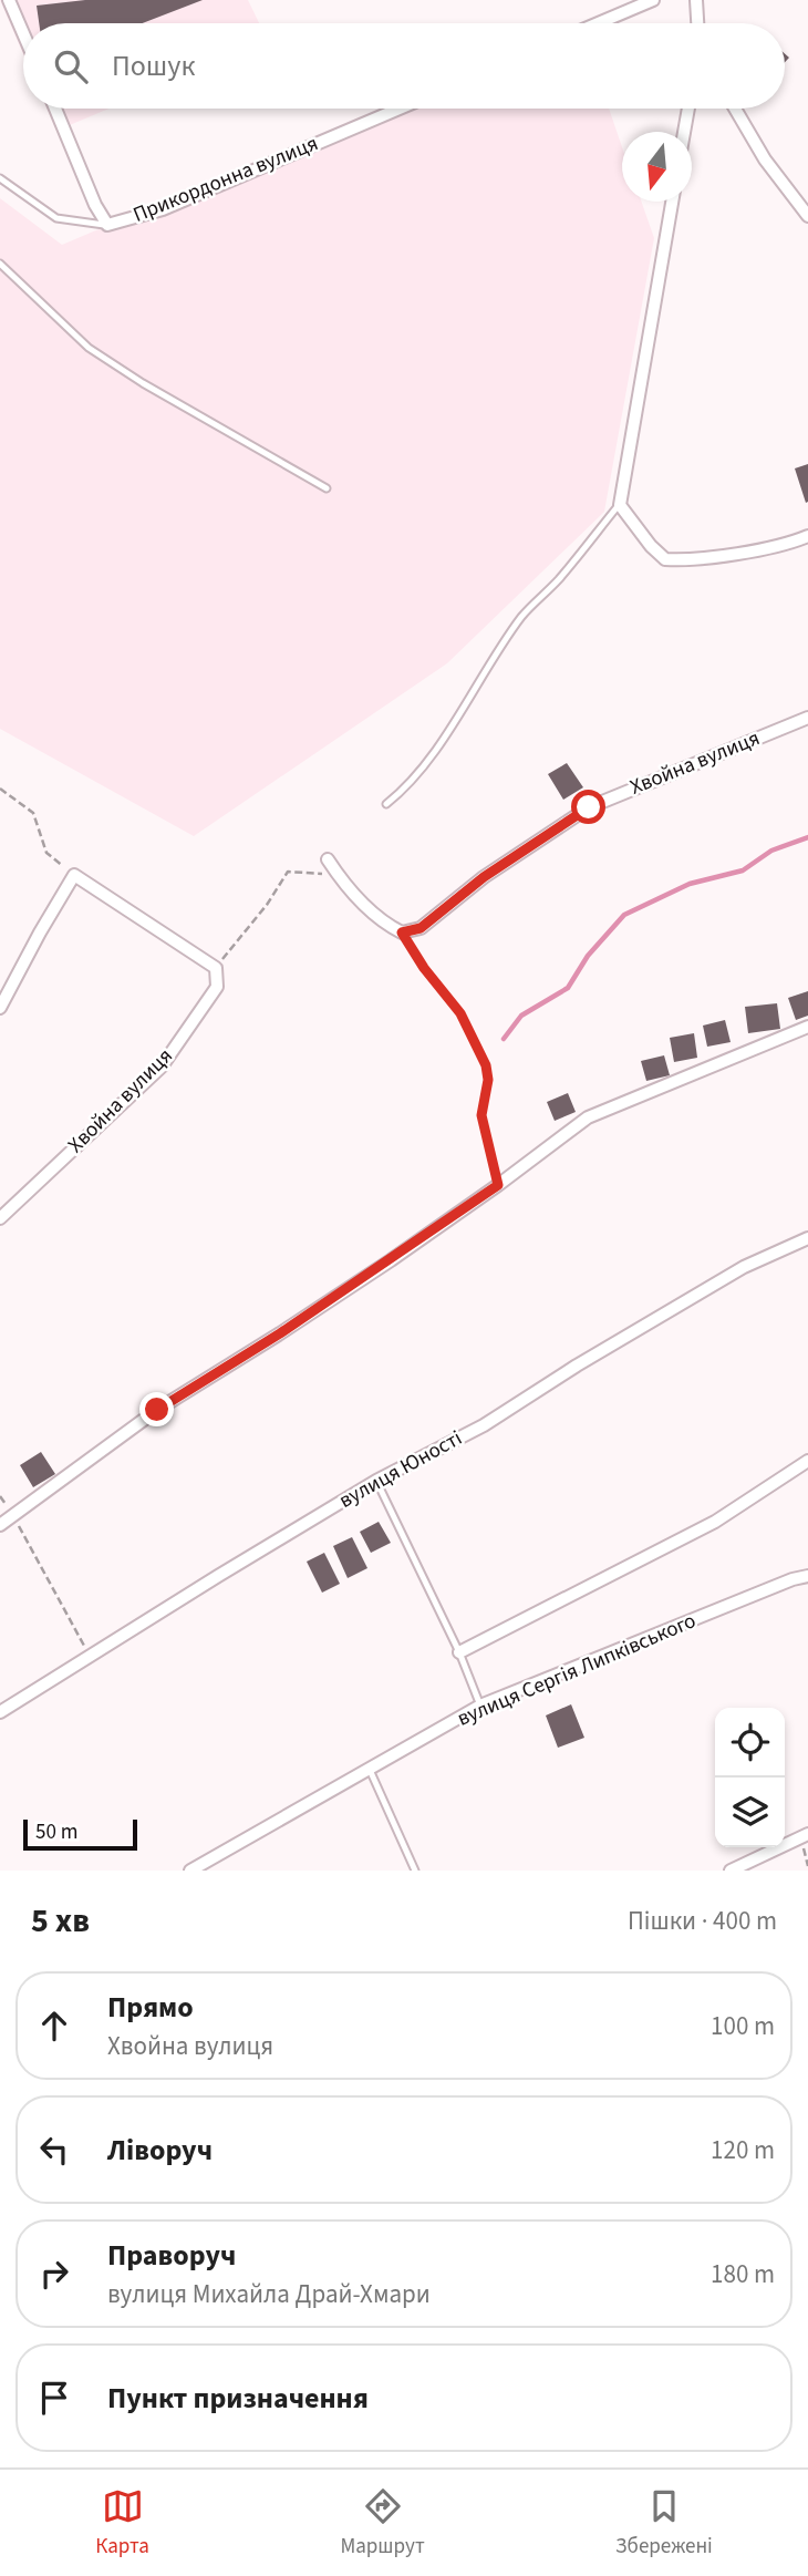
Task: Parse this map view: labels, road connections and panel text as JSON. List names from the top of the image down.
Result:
{
  "streets": {
    "street": [
      "Прикордонна вулиця",
      "Хвойна вулиця",
      "вулиця Юності",
      "вулиця Сергія Липківського"
    ]
  },
  "scale_bar": "50 m",
  "north": "bottom",
  "page": {
    "search": "Пошук",
    "scale": "50 m",
    "heading": ["5 хв", "Пішки · 400 m"],
    "list": [
      ["Прямо", "Хвойна вулиця", "100 m"],
      ["Ліворуч", "120 m"],
      ["Праворуч", "вулиця Михайла Драй-Хмари", "180 m"],
      "Пункт призначення"
    ],
    "nav": ["Карта", "Маршрут", "Збережені"]
  }
}
